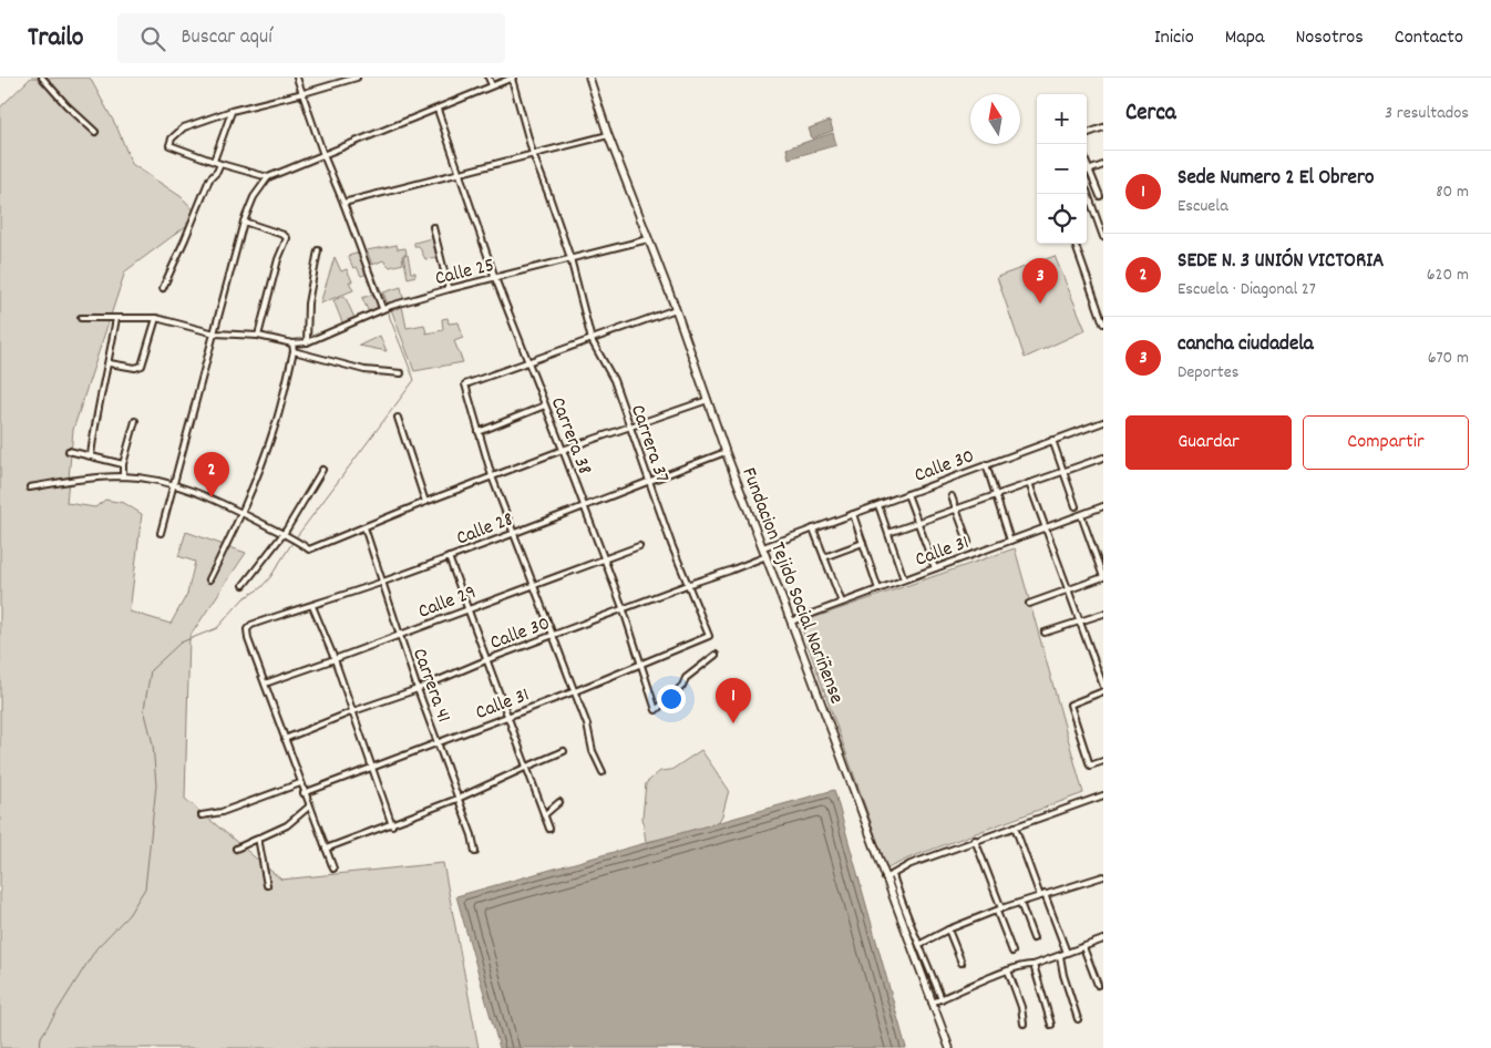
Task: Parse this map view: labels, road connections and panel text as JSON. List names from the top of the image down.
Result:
{
  "streets": {
    "main road": ["Fundacion Tejido Social Nariñense"],
    "street": [
      "Calle 25",
      "Carrera 38",
      "Carrera 37",
      "Calle 30",
      "Calle 28",
      "Calle 31",
      "Calle 29",
      "Carrera 41"
    ]
  },
  "crossings": [
    ["Calle 25", "Carrera 38"],
    ["Calle 25", "Carrera 37"],
    ["Calle 25", "Fundacion Tejido Social Nariñense"],
    ["Carrera 38", "Calle 30"],
    ["Carrera 38", "Calle 28"],
    ["Carrera 38", "Calle 31"],
    ["Carrera 38", "Calle 29"],
    ["Carrera 37", "Calle 30"],
    ["Carrera 37", "Calle 28"],
    ["Carrera 37", "Calle 31"],
    ["Calle 30", "Fundacion Tejido Social Nariñense"],
    ["Calle 30", "Carrera 41"],
    ["Calle 28", "Fundacion Tejido Social Nariñense"],
    ["Calle 28", "Calle 29"],
    ["Calle 28", "Carrera 41"],
    ["Calle 31", "Fundacion Tejido Social Nariñense"],
    ["Calle 31", "Carrera 41"],
    ["Calle 29", "Carrera 41"]
  ],
  "north": "top",
  "page": {
    "header": "Trailo",
    "search": "Buscar aquí",
    "nav": [
      "Inicio",
      "Mapa",
      "Nosotros",
      "Contacto"
    ],
    "heading": ["Cerca", "3 resultados"],
    "map_buttons": ["+", "−"],
    "list": [
      {
        "mark": "1",
        "name": "Sede Numero 2 El Obrero",
        "note": "Escuela",
        "value": "80 m"
      },
      {
        "mark": "2",
        "name": "SEDE N. 3 UNIÓN VICTORIA",
        "note": "Escuela · Diagonal 27",
        "value": "620 m"
      },
      {
        "mark": "3",
        "name": "cancha ciudadela",
        "note": "Deportes",
        "value": "670 m"
      }
    ],
    "pins": ["3", "2", "1"],
    "buttons": ["Guardar", "Compartir"]
  }
}
